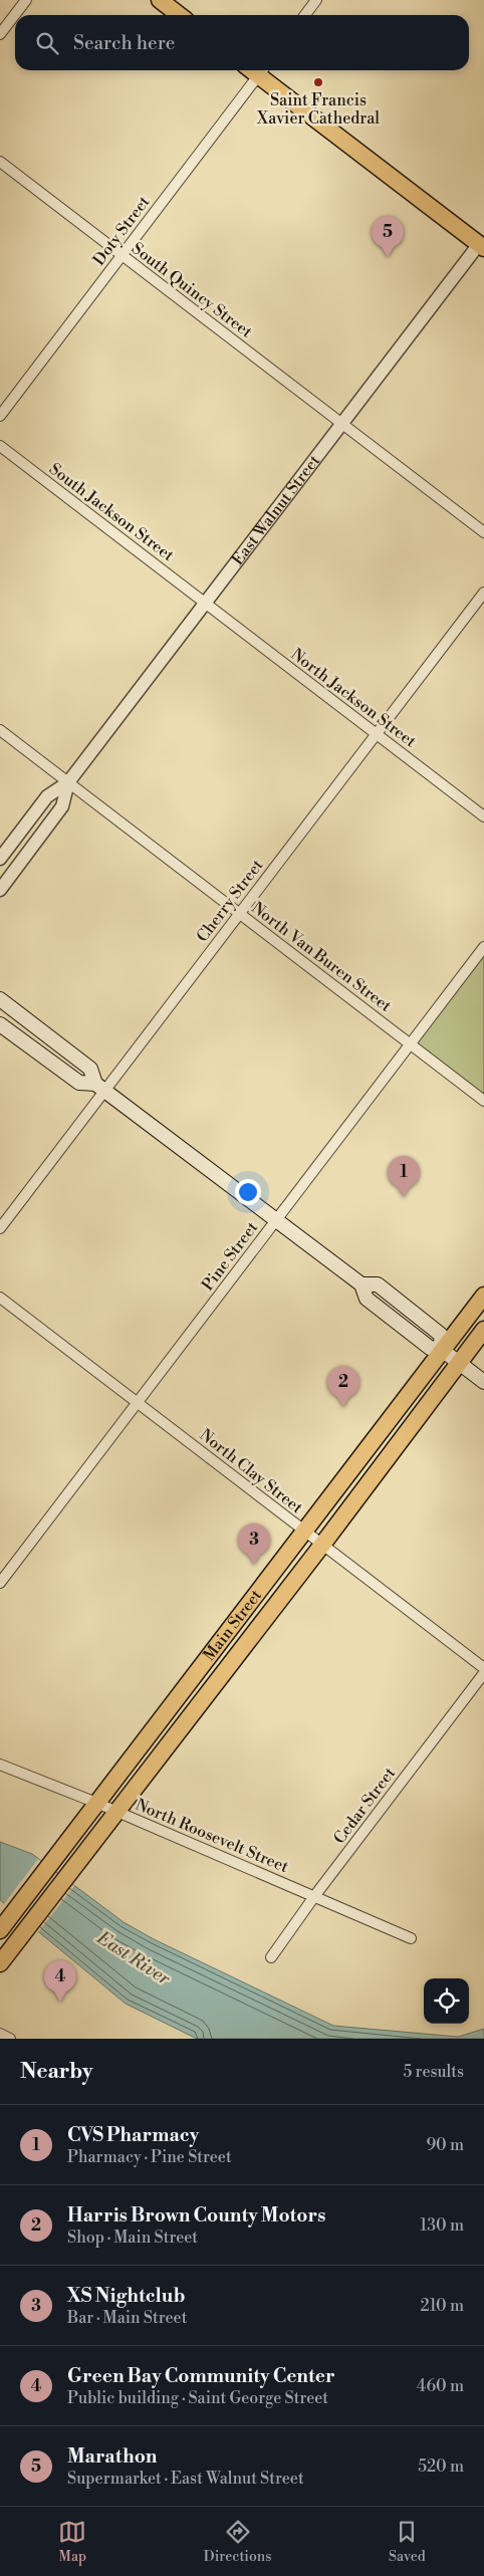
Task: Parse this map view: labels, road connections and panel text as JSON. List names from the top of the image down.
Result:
{
  "streets": {
    "main road": ["Main Street"],
    "street": [
      "Doty Street",
      "South Quincy Street",
      "East Walnut Street",
      "South Jackson Street",
      "North Jackson Street",
      "Cherry Street",
      "North Van Buren Street",
      "Pine Street",
      "North Clay Street",
      "Cedar Street",
      "North Roosevelt Street"
    ]
  },
  "crossings": [
    ["Doty Street", "South Quincy Street"],
    ["South Quincy Street", "East Walnut Street"],
    ["East Walnut Street", "South Jackson Street"],
    ["East Walnut Street", "North Jackson Street"],
    ["East Walnut Street", "North Van Buren Street"],
    ["South Jackson Street", "North Jackson Street"],
    ["North Jackson Street", "Cherry Street"],
    ["Cherry Street", "North Van Buren Street"],
    ["North Van Buren Street", "Pine Street"],
    ["Pine Street", "North Clay Street"],
    ["North Clay Street", "Main Street"],
    ["Main Street", "North Roosevelt Street"],
    ["Cedar Street", "North Roosevelt Street"]
  ],
  "water": ["East River"],
  "places": ["Saint Francis Xavier Cathedral"],
  "page": {
    "search": "Search here",
    "pins": [
      "5",
      "1",
      "2",
      "3",
      "4"
    ],
    "heading": ["Nearby", "5 results"],
    "list": [
      {
        "mark": "1",
        "name": "CVS Pharmacy",
        "note": "Pharmacy · Pine Street",
        "value": "90 m"
      },
      {
        "mark": "2",
        "name": "Harris Brown County Motors",
        "note": "Shop · Main Street",
        "value": "130 m"
      },
      {
        "mark": "3",
        "name": "XS Nightclub",
        "note": "Bar · Main Street",
        "value": "210 m"
      },
      {
        "mark": "4",
        "name": "Green Bay Community Center",
        "note": "Public building · Saint George Street",
        "value": "460 m"
      },
      {
        "mark": "5",
        "name": "Marathon",
        "note": "Supermarket · East Walnut Street",
        "value": "520 m"
      }
    ],
    "nav": ["Map", "Directions", "Saved"]
  }
}
